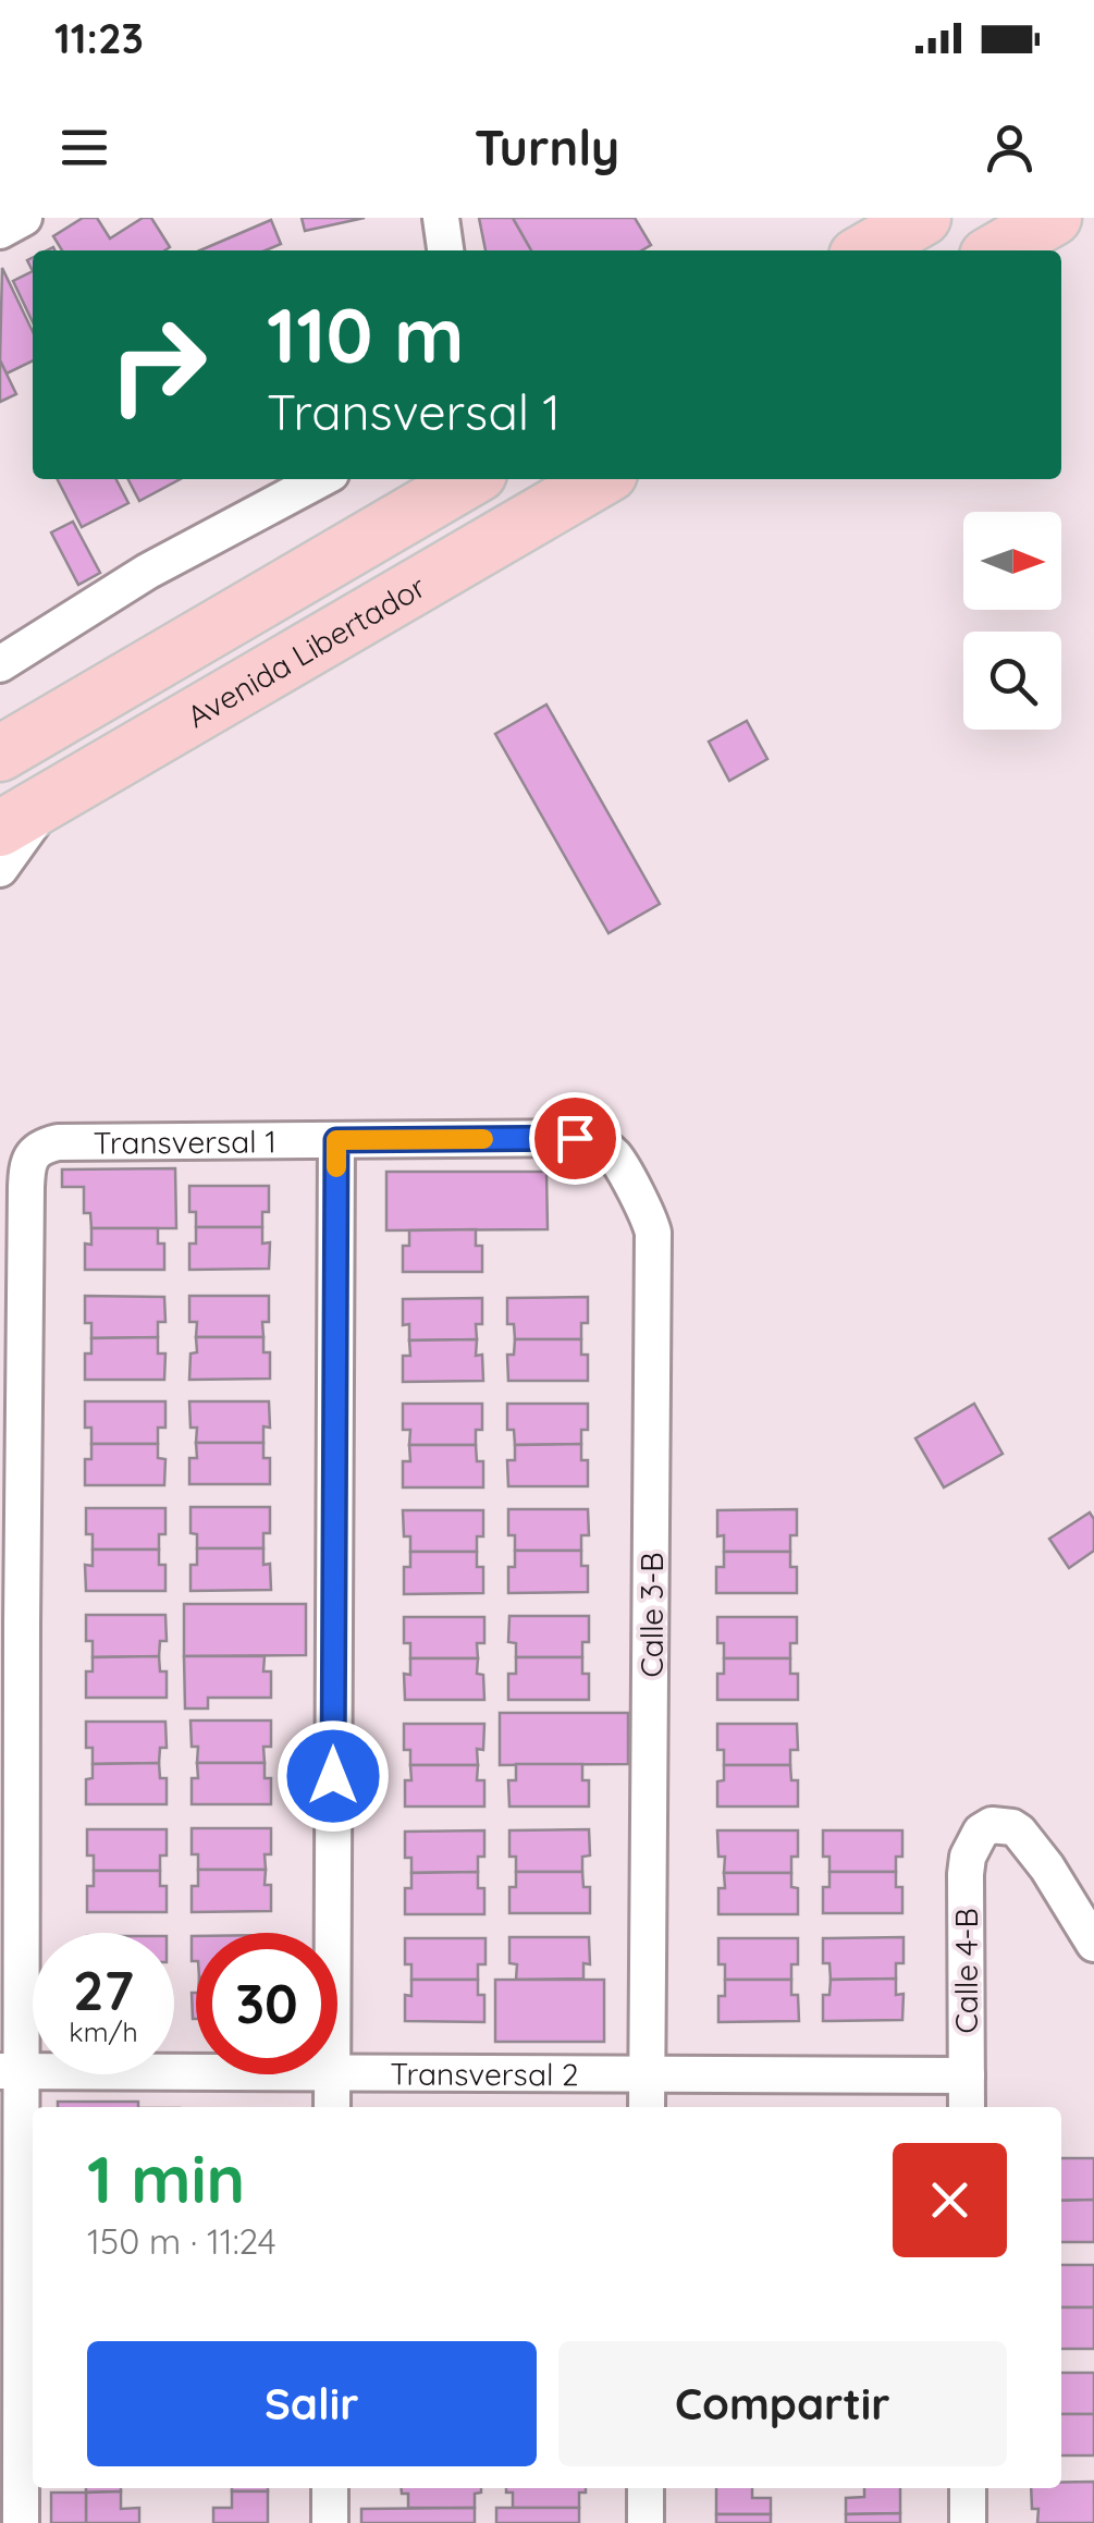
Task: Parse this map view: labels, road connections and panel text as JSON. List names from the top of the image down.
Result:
{
  "streets": {
    "main road": ["Avenida Libertador"],
    "street": [
      "Transversal 1",
      "Calle 3-B",
      "Calle 4-B",
      "Transversal 2"
    ]
  },
  "crossings": [
    ["Transversal 1", "Calle 3-B"],
    ["Transversal 1", "Transversal 2"],
    ["Calle 3-B", "Transversal 2"],
    ["Calle 4-B", "Transversal 2"]
  ],
  "north": "right",
  "page": {
    "status": "11:23",
    "header": "Turnly",
    "turn": ["110 m", "Transversal 1"],
    "speed": "27 km/h",
    "limit": "30",
    "heading": ["1 min", "150 m · 11:24"],
    "buttons": ["Salir", "Compartir"]
  }
}
